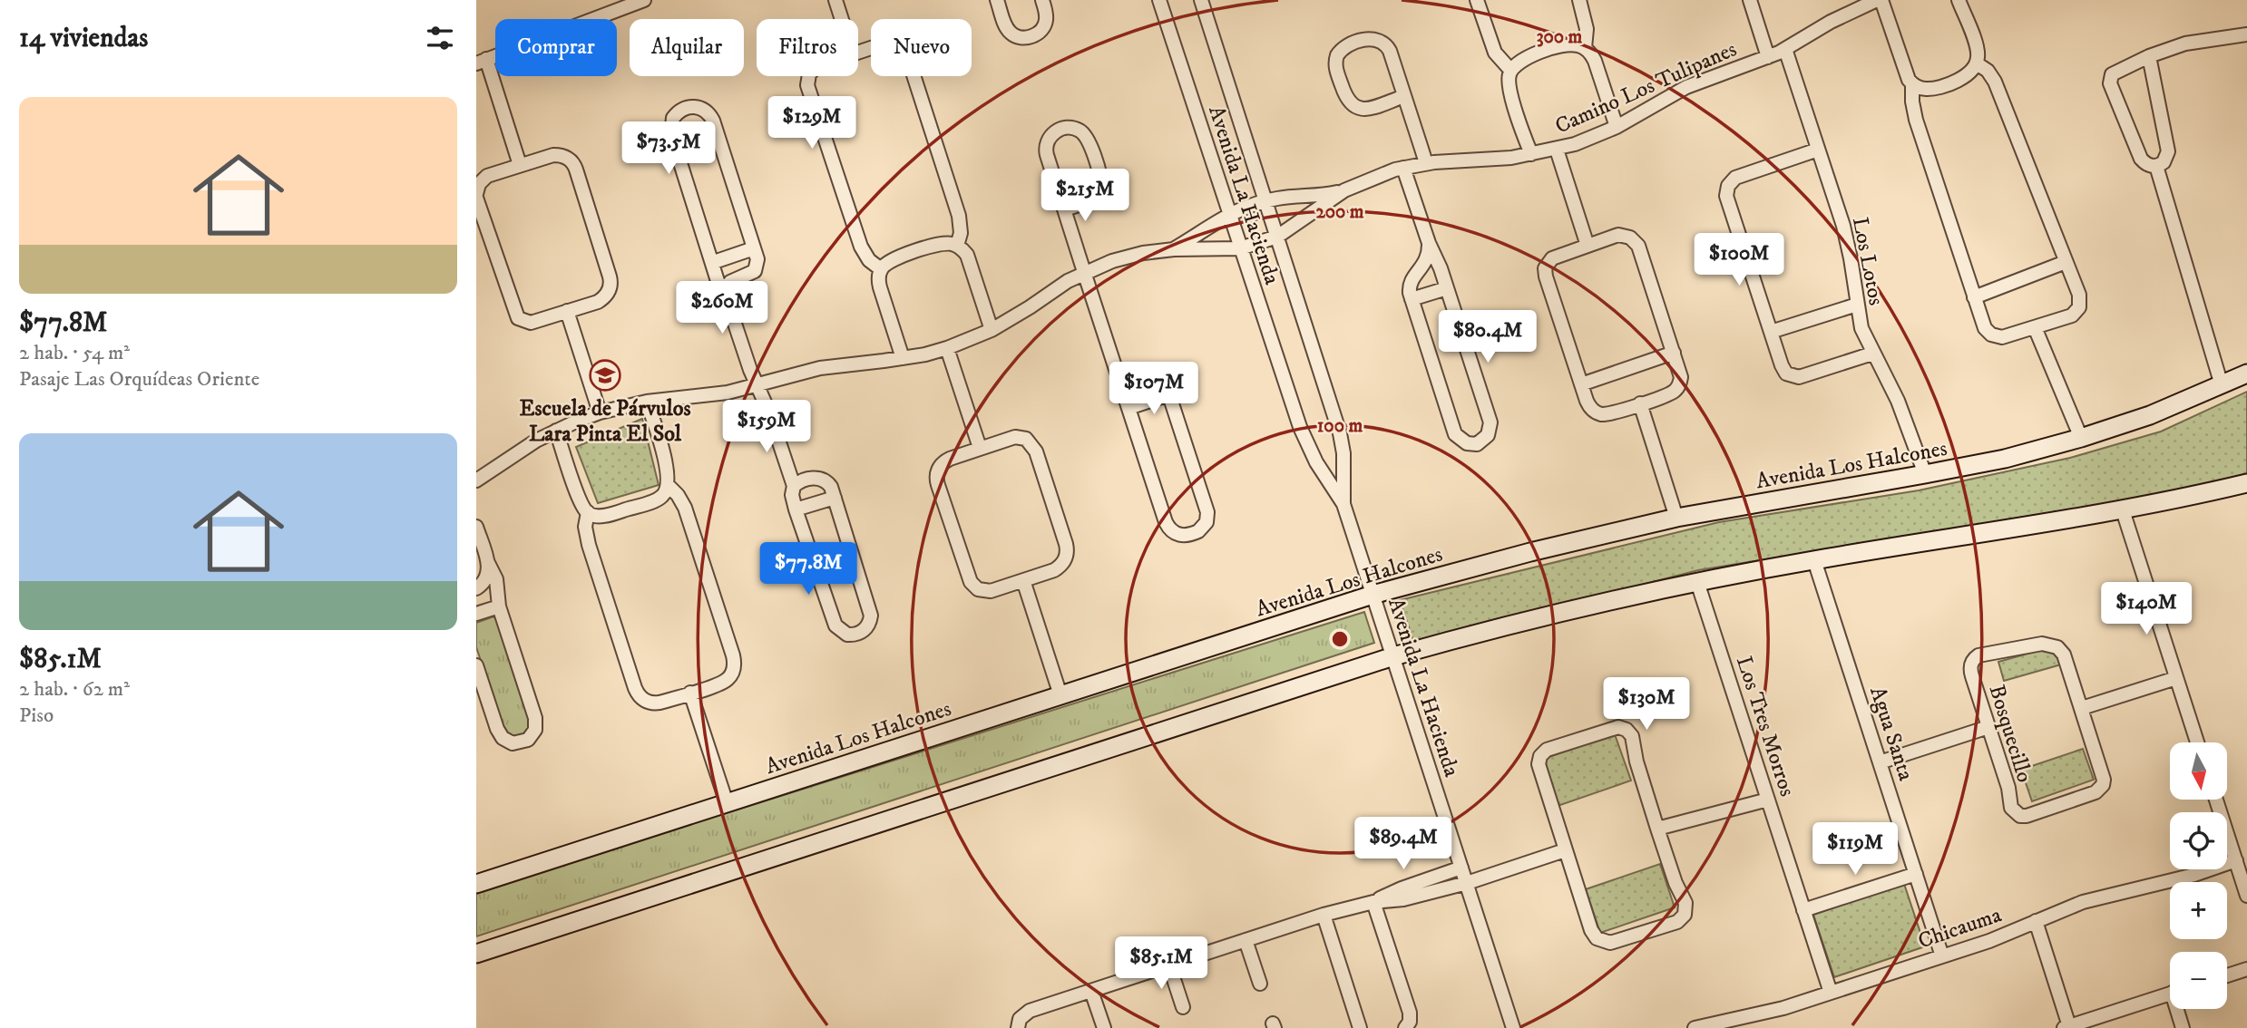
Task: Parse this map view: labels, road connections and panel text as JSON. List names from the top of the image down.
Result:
{
  "streets": {
    "street": [
      "Camino Los Tulipanes",
      "Avenida La Hacienda",
      "Los Lotos",
      "Avenida Los Halcones",
      "Los Tres Morros",
      "Agua Santa",
      "Bosquecillo",
      "Chicauma"
    ]
  },
  "crossings": [
    ["Camino Los Tulipanes", "Avenida La Hacienda"],
    ["Camino Los Tulipanes", "Los Lotos"],
    ["Avenida La Hacienda", "Avenida Los Halcones"],
    ["Los Lotos", "Avenida Los Halcones"],
    ["Los Tres Morros", "Chicauma"],
    ["Agua Santa", "Chicauma"]
  ],
  "places": {
    "school or university": ["Escuela de Párvulos Lara Pinta El Sol"]
  },
  "north": "bottom",
  "page": {
    "heading": "14 viviendas",
    "chip": [
      "Comprar",
      "Alquilar",
      "Filtros",
      "Nuevo"
    ],
    "list": [
      {
        "name": "$77.8M",
        "note": "2 hab. · 54 m² · Pasaje Las Orquídeas Oriente"
      },
      {
        "name": "$85.1M",
        "note": "2 hab. · 62 m² · Piso"
      }
    ],
    "price": [
      "$129M",
      "$73.5M",
      "$215M",
      "$100M",
      "$260M",
      "$80.4M",
      "$107M",
      "$159M",
      "$77.8M",
      "$140M",
      "$130M",
      "$89.4M",
      "$119M",
      "$85.1M"
    ],
    "map_buttons": ["+", "−"]
  },
  "rings": ["300 m", "200 m", "100 m"]
}
